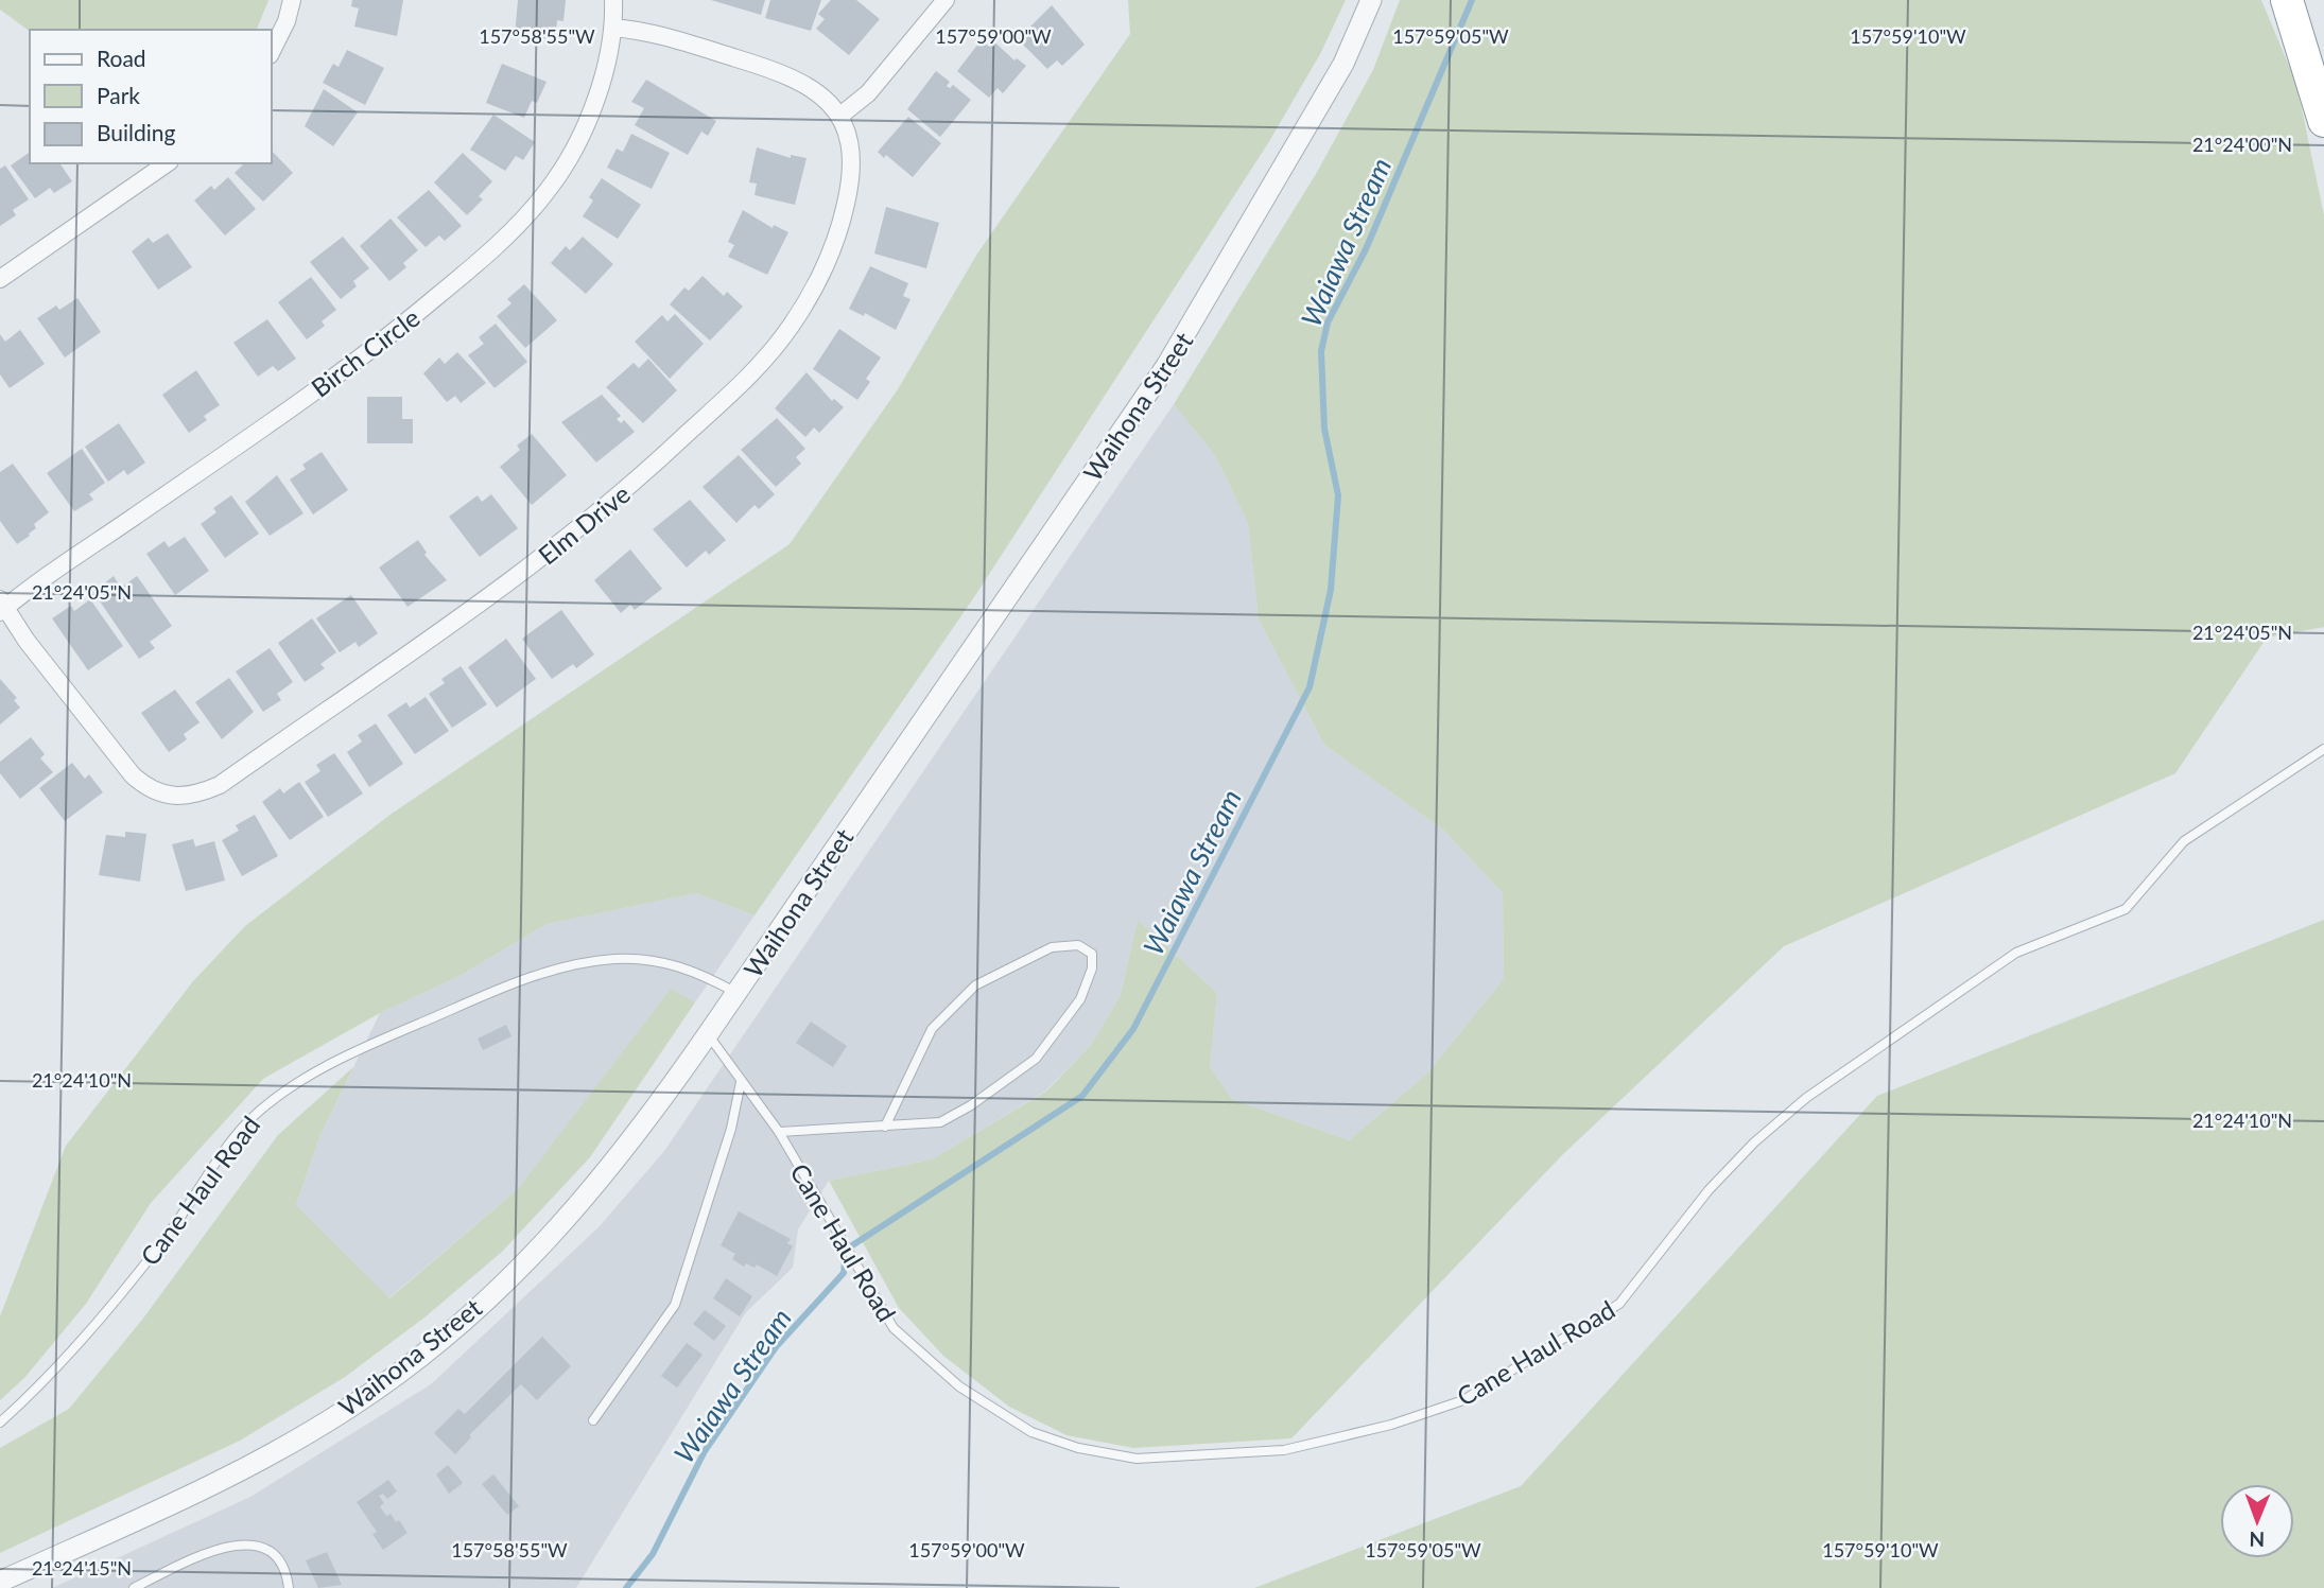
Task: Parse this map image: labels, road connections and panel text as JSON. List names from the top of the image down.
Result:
{
  "streets": {
    "street": ["Birch Circle", "Waihona Street", "Elm Drive"],
    "lane": ["Cane Haul Road"]
  },
  "crossings": [
    ["Birch Circle", "Elm Drive"],
    ["Waihona Street", "Cane Haul Road"]
  ],
  "water": ["Waiawa Stream"],
  "legend": ["Road", "Park", "Building"],
  "north": "bottom",
  "coordinates": [
    "157°58'55\"W",
    "157°59'00\"W",
    "157°59'05\"W",
    "157°59'10\"W",
    "21°24'00\"N",
    "21°24'05\"N",
    "21°24'10\"N",
    "21°24'15\"N"
  ]
}
